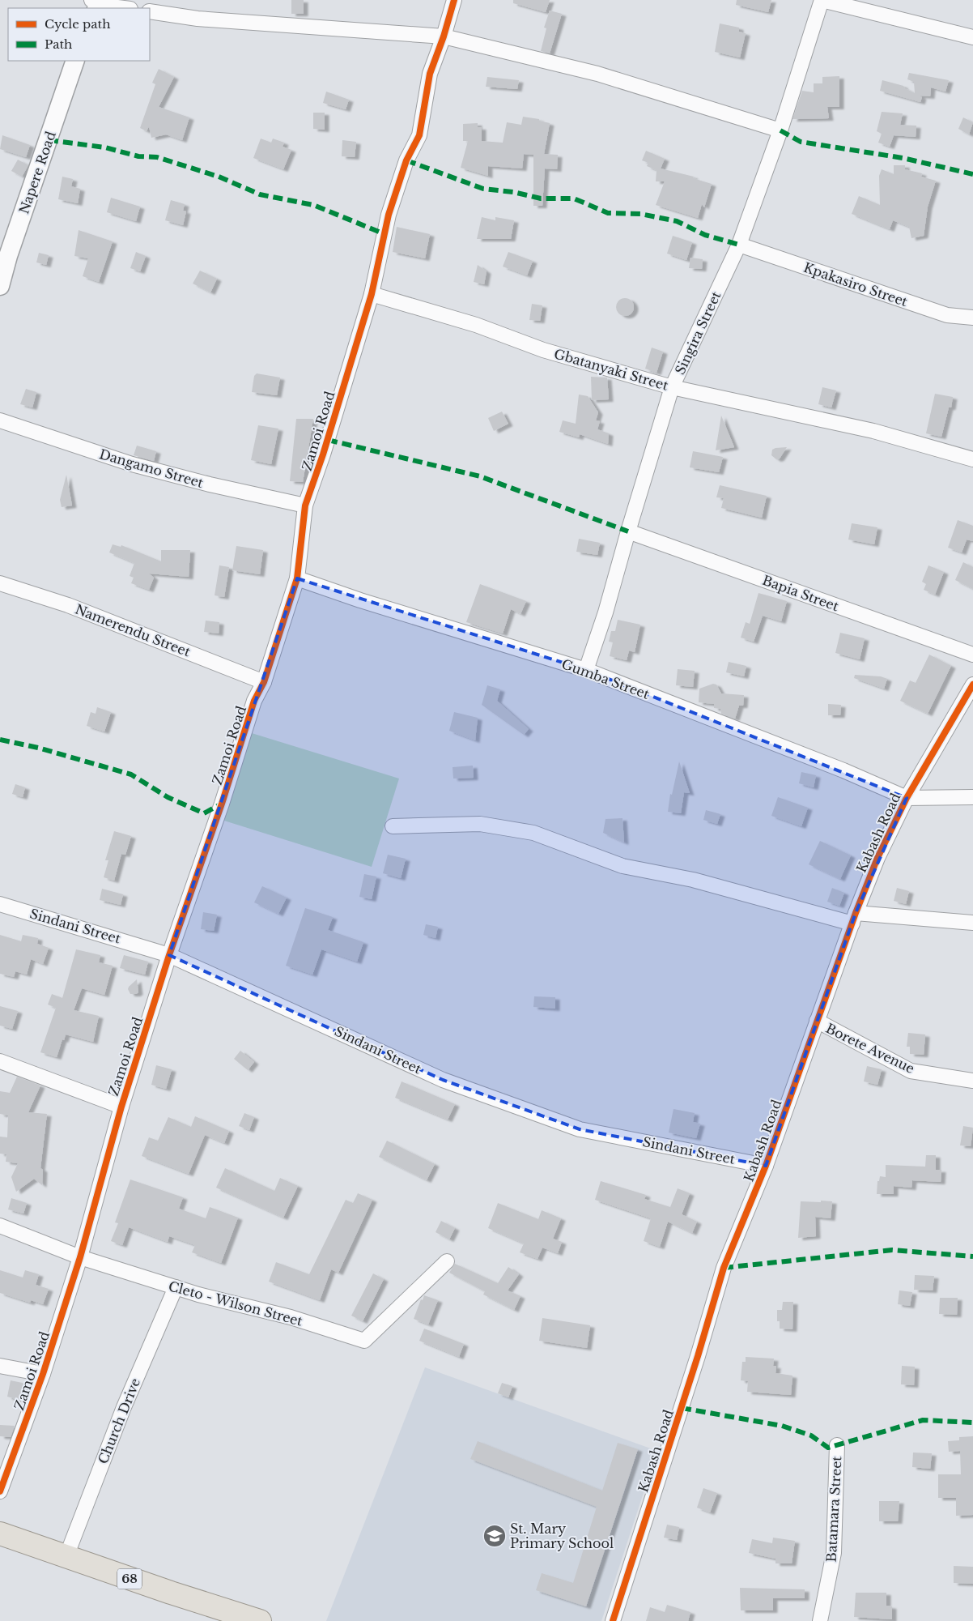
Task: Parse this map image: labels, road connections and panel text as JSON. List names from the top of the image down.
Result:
{
  "streets": {
    "main road": ["68"],
    "street": [
      "Napere Road",
      "Kpakasiro Street",
      "Singira Street",
      "Gbatanyaki Street",
      "Zamoi Road",
      "Dangamo Street",
      "Bapia Street",
      "Namerendu Street",
      "Gumba Street",
      "Kabash Road",
      "Sindani Street",
      "Borete Avenue",
      "Cleto - Wilson Street",
      "Church Drive",
      "Batamara Street"
    ]
  },
  "crossings": [
    ["Kpakasiro Street", "Singira Street"],
    ["Singira Street", "Gbatanyaki Street"],
    ["Singira Street", "Bapia Street"],
    ["Singira Street", "Gumba Street"],
    ["Gbatanyaki Street", "Zamoi Road"],
    ["Zamoi Road", "Dangamo Street"],
    ["Zamoi Road", "Namerendu Street"],
    ["Zamoi Road", "Gumba Street"],
    ["Zamoi Road", "Sindani Street"],
    ["Zamoi Road", "Cleto - Wilson Street"],
    ["Gumba Street", "Kabash Road"],
    ["Kabash Road", "Sindani Street"],
    ["Kabash Road", "Borete Avenue"],
    ["Cleto - Wilson Street", "Church Drive"],
    ["Church Drive", "68"]
  ],
  "places": {
    "school or university": ["St. Mary Primary School"]
  },
  "legend": ["Cycle path", "Path"]
}
